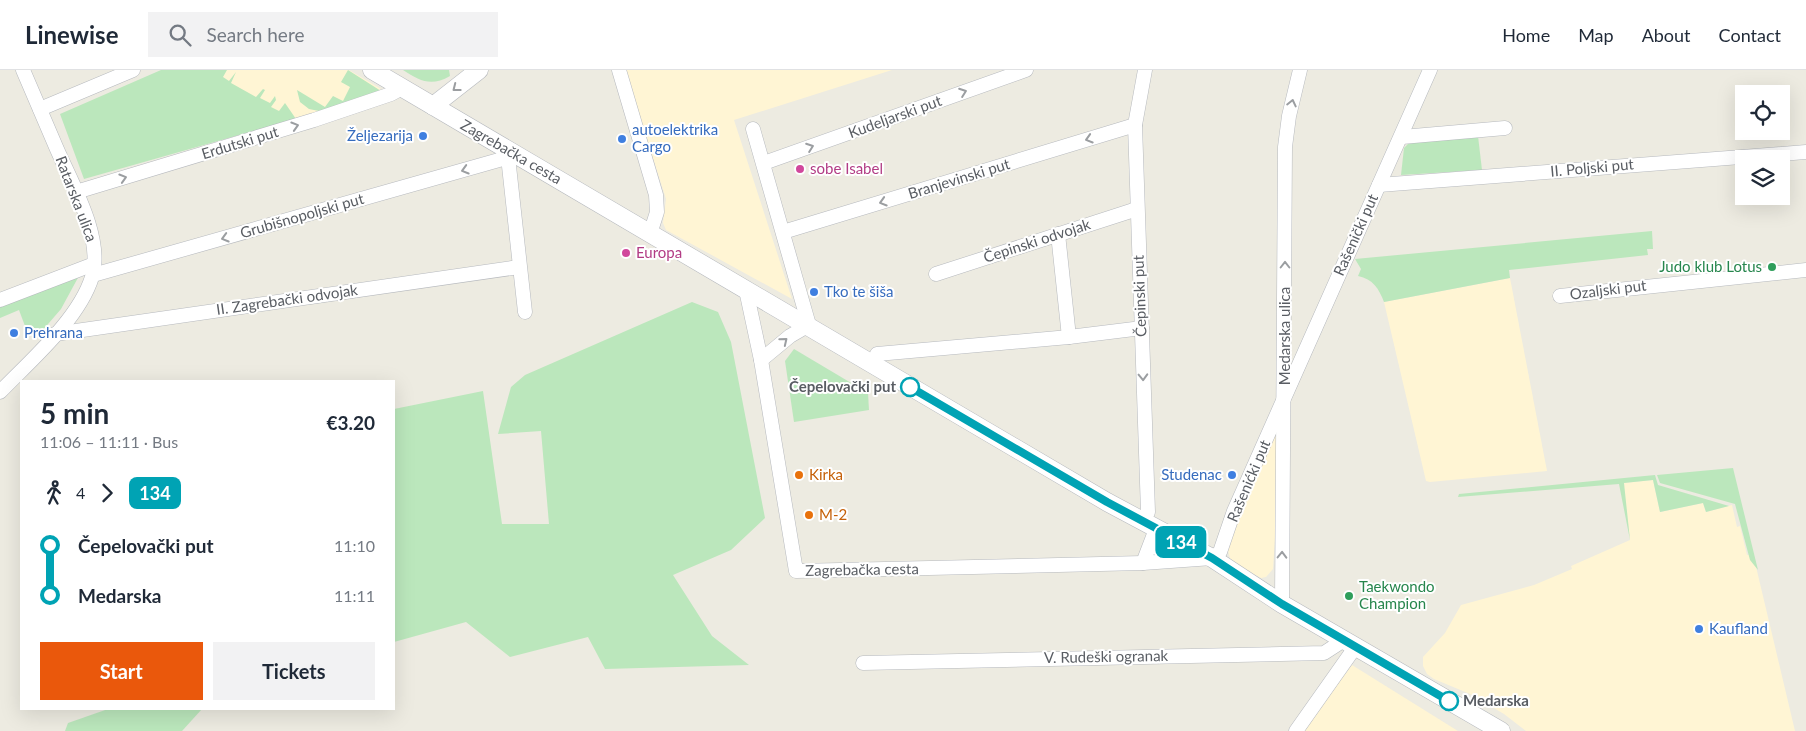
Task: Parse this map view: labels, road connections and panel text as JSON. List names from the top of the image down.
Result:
{
  "streets": {
    "street": [
      "Kudeljarski put",
      "Erdutski put",
      "Zagrebačka cesta",
      "II. Poljski put",
      "Branjevinski put",
      "Ratarska ulica",
      "Grubišnopoljski put",
      "Rašenički put",
      "Čepinski odvojak",
      "Ozaljski put",
      "Čepinski put",
      "II. Zagrebački odvojak",
      "Medarska ulica",
      "Rašenićki put",
      "V. Rudeški ogranak"
    ]
  },
  "crossings": [
    ["Erdutski put", "Zagrebačka cesta"],
    ["Erdutski put", "Ratarska ulica"],
    ["Zagrebačka cesta", "Grubišnopoljski put"],
    ["Zagrebačka cesta", "Čepinski put"],
    ["Zagrebačka cesta", "Medarska ulica"],
    ["Zagrebačka cesta", "Rašenićki put"],
    ["Zagrebačka cesta", "V. Rudeški ogranak"],
    ["II. Poljski put", "Rašenički put"],
    ["Branjevinski put", "Čepinski put"],
    ["Ratarska ulica", "Grubišnopoljski put"],
    ["Rašenički put", "Medarska ulica"],
    ["Rašenički put", "Rašenićki put"],
    ["Čepinski odvojak", "Čepinski put"],
    ["Medarska ulica", "Rašenićki put"]
  ],
  "one_way": [
    "Kudeljarski put",
    "Erdutski put",
    "Branjevinski put",
    "Grubišnopoljski put",
    "Čepinski put",
    "Medarska ulica"
  ],
  "places": [
    "Željezarija",
    "autoelektrika Cargo",
    "sobe Isabel",
    "Europa",
    "Judo klub Lotus",
    "Tko te šiša",
    "Prehrana",
    "Čepelovački put",
    "Kirka",
    "Studenac",
    "M-2",
    "Taekwondo Champion",
    "Kaufland",
    "Medarska"
  ],
  "lines": ["bus line 134"],
  "page": {
    "header": "Linewise",
    "search": "Search here",
    "nav": [
      "Home",
      "Map",
      "About",
      "Contact"
    ],
    "on_map": "134",
    "heading": ["5 min", "11:06 – 11:11 · Bus", "€3.20"],
    "legs": ["4", "134"],
    "list": [
      {
        "name": "Čepelovački put",
        "value": "11:10"
      },
      {
        "name": "Medarska",
        "value": "11:11"
      }
    ],
    "buttons": ["Start", "Tickets"]
  }
}
